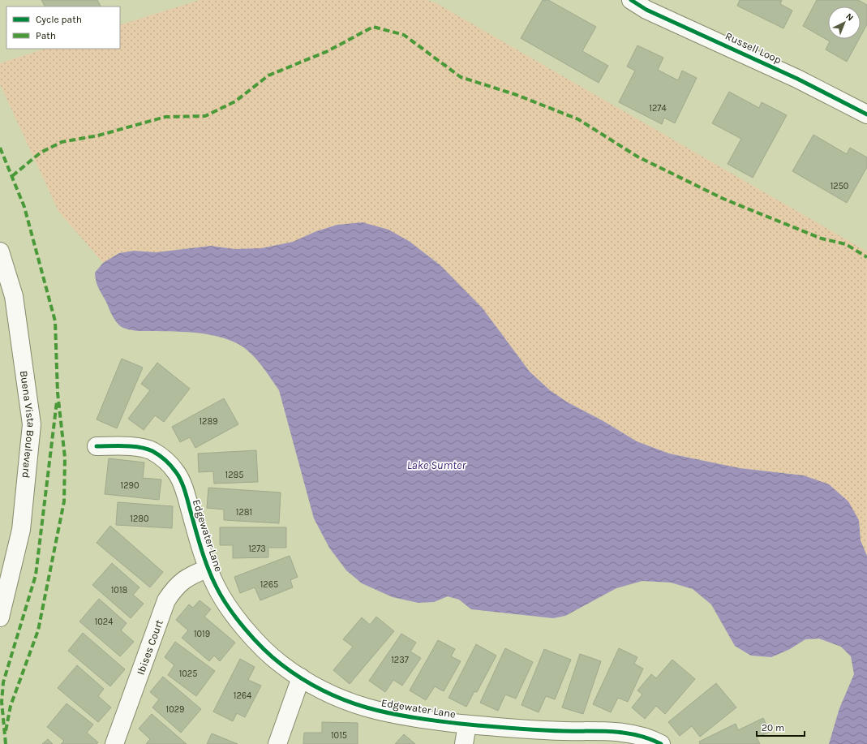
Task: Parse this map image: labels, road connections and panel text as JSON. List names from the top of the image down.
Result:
{
  "streets": {
    "street": [
      "Russell Loop",
      "Buena Vista Boulevard",
      "Edgewater Lane",
      "Ibises Court"
    ]
  },
  "crossings": [
    ["Edgewater Lane", "Ibises Court"]
  ],
  "water": ["Lake Sumter"],
  "house_numbers": [
    "1274",
    "1250",
    "1289",
    "1285",
    "1290",
    "1281",
    "1280",
    "1273",
    "1265",
    "1018",
    "1024",
    "1019",
    "1237",
    "1025",
    "1264",
    "1029",
    "1015"
  ],
  "legend": ["Cycle path", "Path"],
  "scale_bar": "20 m",
  "north": "top right"
}
